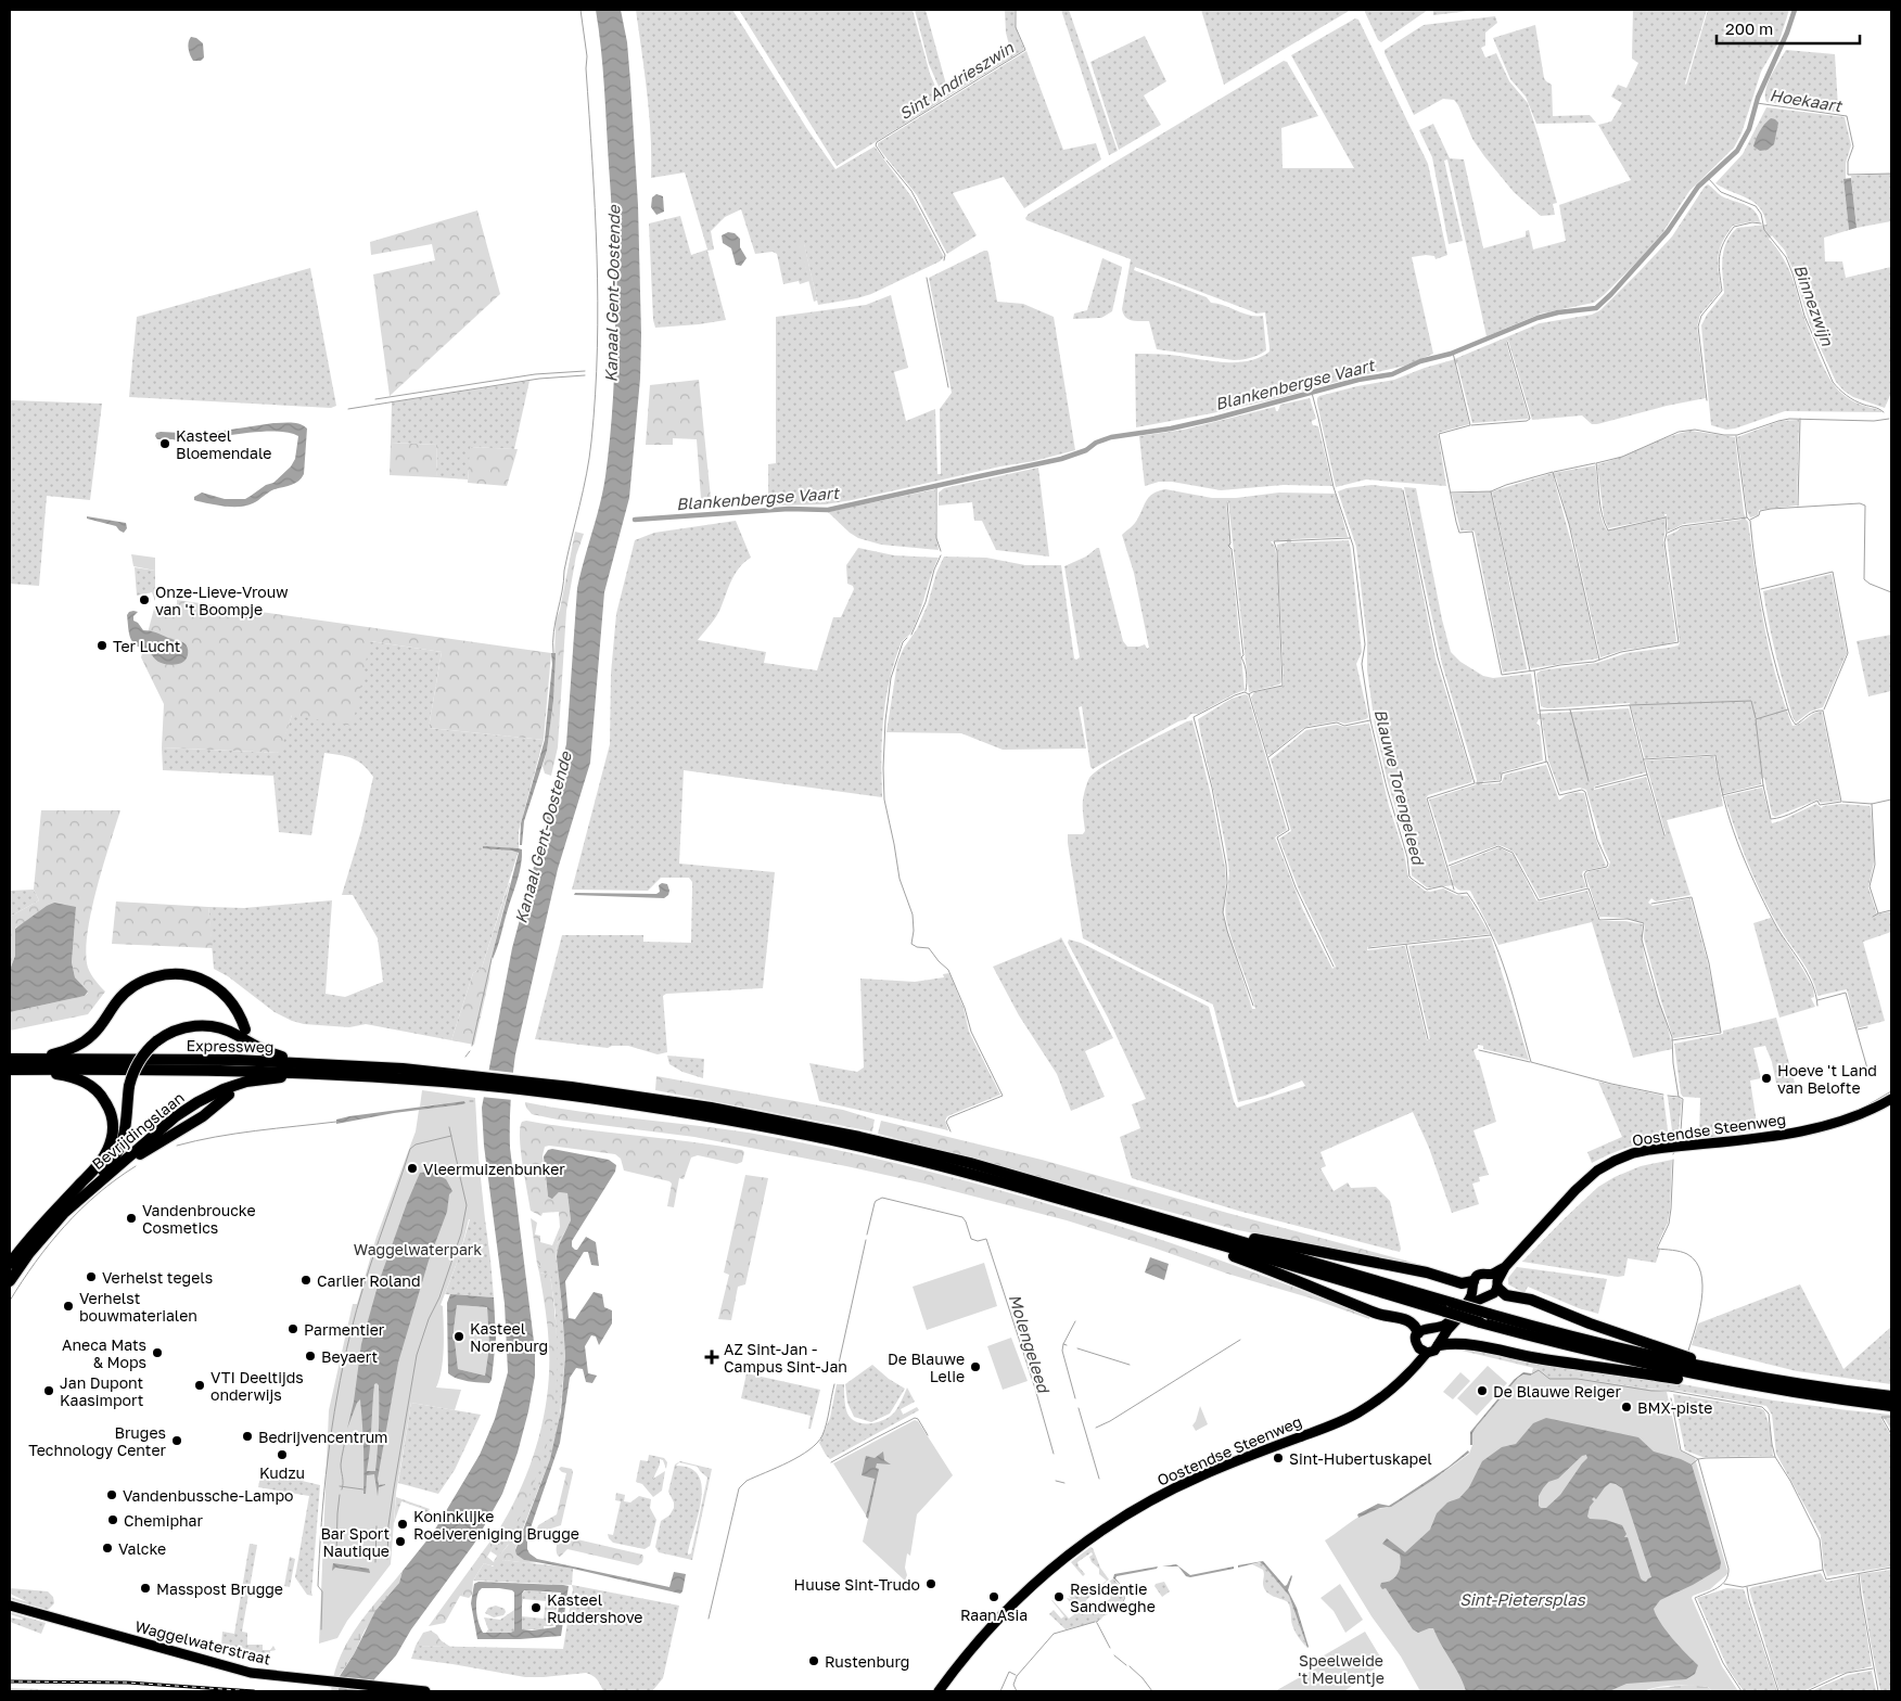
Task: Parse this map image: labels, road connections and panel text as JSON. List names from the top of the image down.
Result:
{
  "streets": {
    "highway": ["Expressweg", "Bevrijdingslaan"],
    "main road": ["Oostendse Steenweg", "Waggelwaterstraat"]
  },
  "crossings": [
    ["Expressweg", "Bevrijdingslaan"]
  ],
  "water": [
    "Sint Andrieszwin",
    "Hoekaart",
    "Kanaal Gent-Oostende",
    "Binnezwijn",
    "Blankenbergse Vaart",
    "Blauwe Torengeleed",
    "Molengeleed",
    "Sint-Pietersplas"
  ],
  "parks": ["Waggelwaterpark", "Speelweide 't Meulentje"],
  "places": {
    "other": [
      "Kasteel Bloemendale",
      "Onze-Lieve-Vrouw van 't Boompje",
      "Ter Lucht",
      "Hoeve 't Land van Belofte",
      "Vleermuizenbunker",
      "Vandenbroucke Cosmetics",
      "Verhelst tegels",
      "Carlier Roland",
      "Verhelst bouwmaterialen",
      "Parmentier",
      "Kasteel Norenburg",
      "Aneca Mats & Mops",
      "Beyaert",
      "De Blauwe Lelie",
      "VTI Deeltijds onderwijs",
      "Jan Dupont Kaasimport",
      "De Blauwe Reiger",
      "BMX-piste",
      "Bedrijvencentrum",
      "Bruges Technology Center",
      "Kudzu",
      "Sint-Hubertuskapel",
      "Vandenbussche-Lampo",
      "Chemiphar",
      "Koninklijke Roeivereniging Brugge",
      "Bar Sport Nautique",
      "Valcke",
      "Huuse Sint-Trudo",
      "Masspost Brugge",
      "RaanAsia",
      "Residentie Sandweghe",
      "Kasteel Ruddershove",
      "Rustenburg"
    ],
    "health": ["AZ Sint-Jan - Campus Sint-Jan"]
  },
  "scale_bar": "200 m"
}
